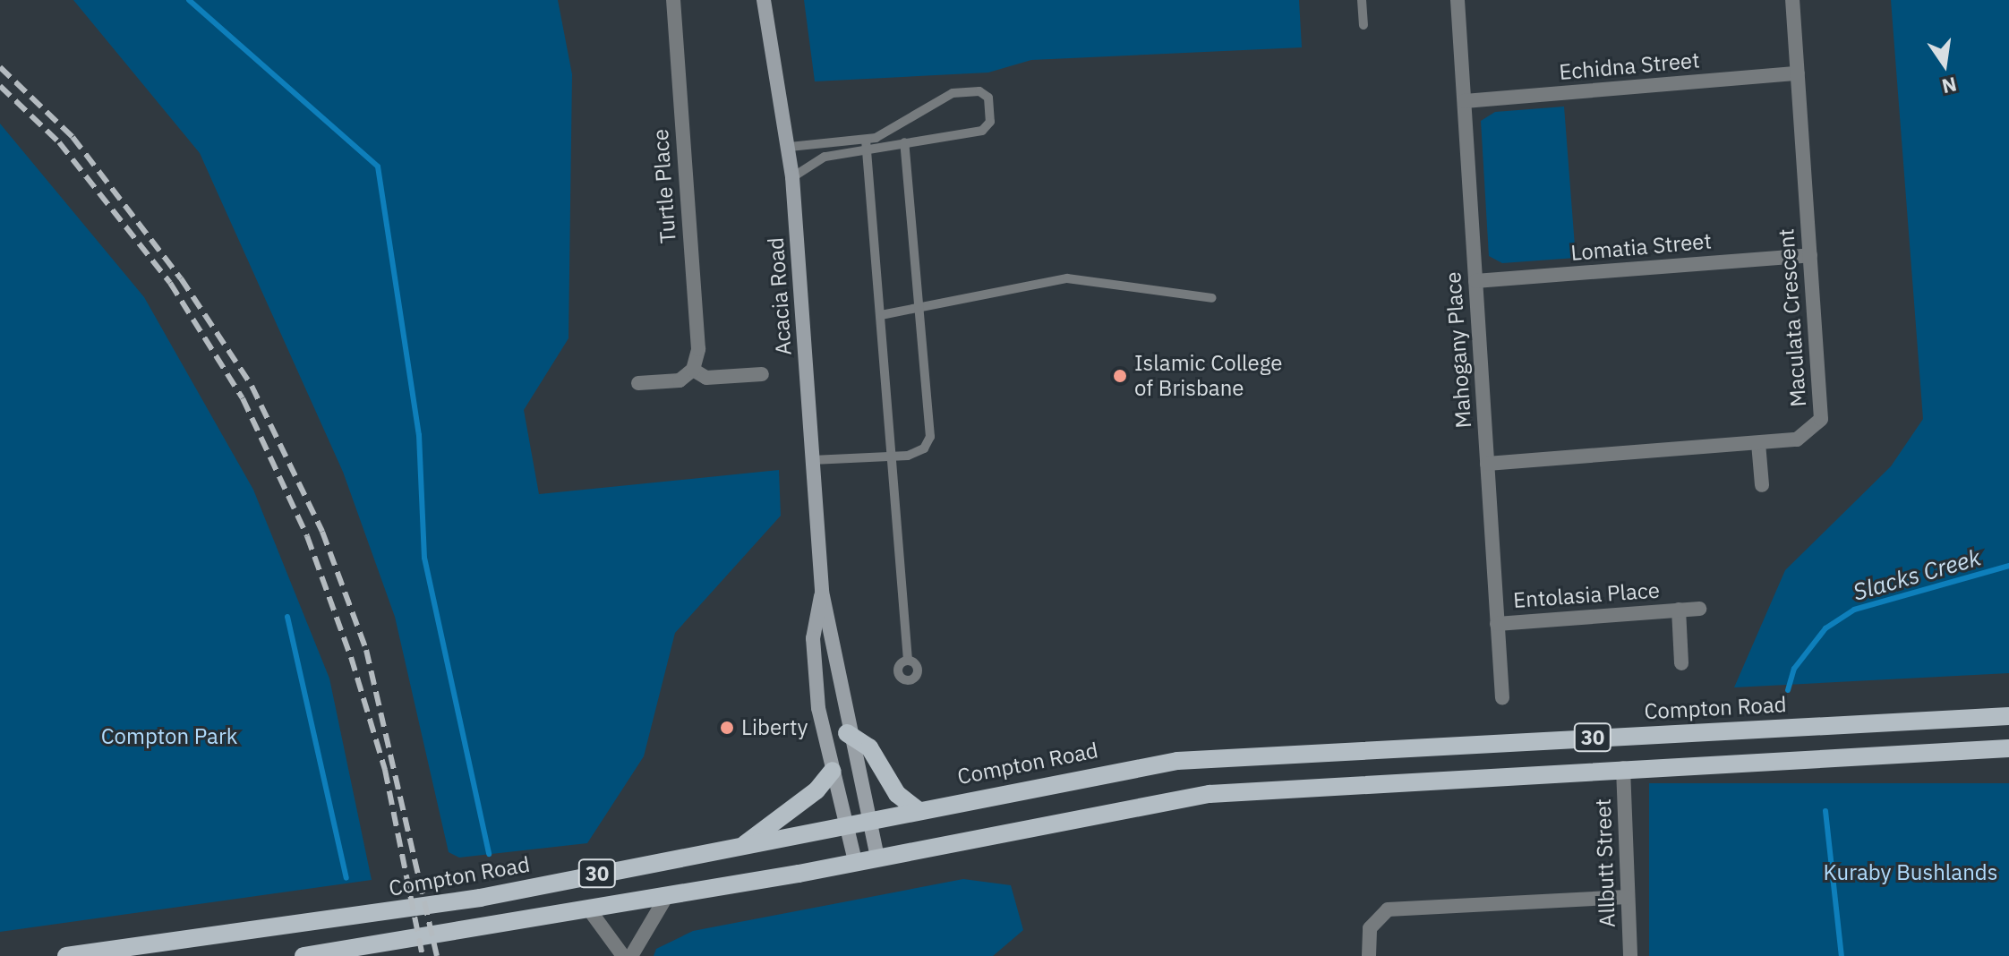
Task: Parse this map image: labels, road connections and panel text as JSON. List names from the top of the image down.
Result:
{
  "streets": {
    "main road": ["Compton Road", "30"],
    "street": [
      "Echidna Street",
      "Turtle Place",
      "Lomatia Street",
      "Acacia Road",
      "Maculata Crescent",
      "Mahogany Place",
      "Entolasia Place",
      "Allbutt Street"
    ]
  },
  "crossings": [
    ["Echidna Street", "Maculata Crescent"],
    ["Echidna Street", "Mahogany Place"],
    ["Lomatia Street", "Maculata Crescent"],
    ["Lomatia Street", "Mahogany Place"],
    ["Acacia Road", "Compton Road"],
    ["Acacia Road", "30"],
    ["Maculata Crescent", "Mahogany Place"],
    ["Mahogany Place", "Entolasia Place"],
    ["30", "Allbutt Street"]
  ],
  "water": ["Slacks Creek"],
  "parks": ["Compton Park", "Kuraby Bushlands"],
  "places": ["Islamic College of Brisbane", "Liberty"],
  "north": "bottom"
}
